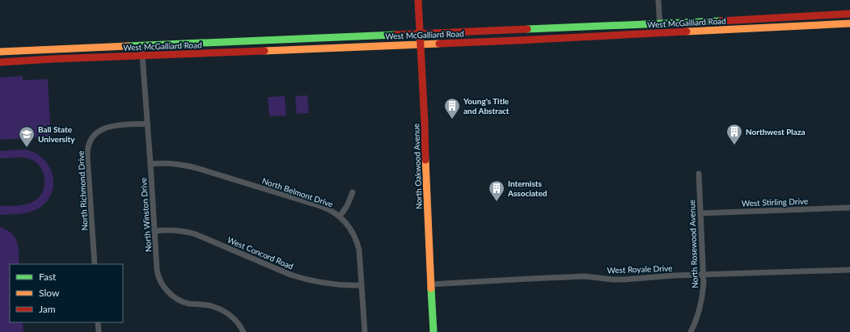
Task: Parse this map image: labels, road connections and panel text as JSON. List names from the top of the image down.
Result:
{
  "streets": {
    "main road": ["West McGalliard Road", "North Oakwood Avenue"],
    "street": [
      "North Richmond Drive",
      "North Belmont Drive",
      "West Stirling Drive",
      "North Winston Drive",
      "North Rosewood Avenue",
      "West Concord Road",
      "West Royale Drive"
    ]
  },
  "crossings": [
    ["West McGalliard Road", "North Oakwood Avenue"],
    ["West McGalliard Road", "North Winston Drive"],
    ["North Oakwood Avenue", "West Royale Drive"],
    ["North Richmond Drive", "North Winston Drive"],
    ["North Belmont Drive", "North Winston Drive"],
    ["North Belmont Drive", "West Concord Road"],
    ["West Stirling Drive", "North Rosewood Avenue"],
    ["North Winston Drive", "West Concord Road"],
    ["North Rosewood Avenue", "West Royale Drive"]
  ],
  "places": {
    "building": ["Young's Title and Abstract", "Northwest Plaza", "Internists Associated"],
    "school or university": ["Ball State University"]
  },
  "legend": ["Fast", "Slow", "Jam"]
}
